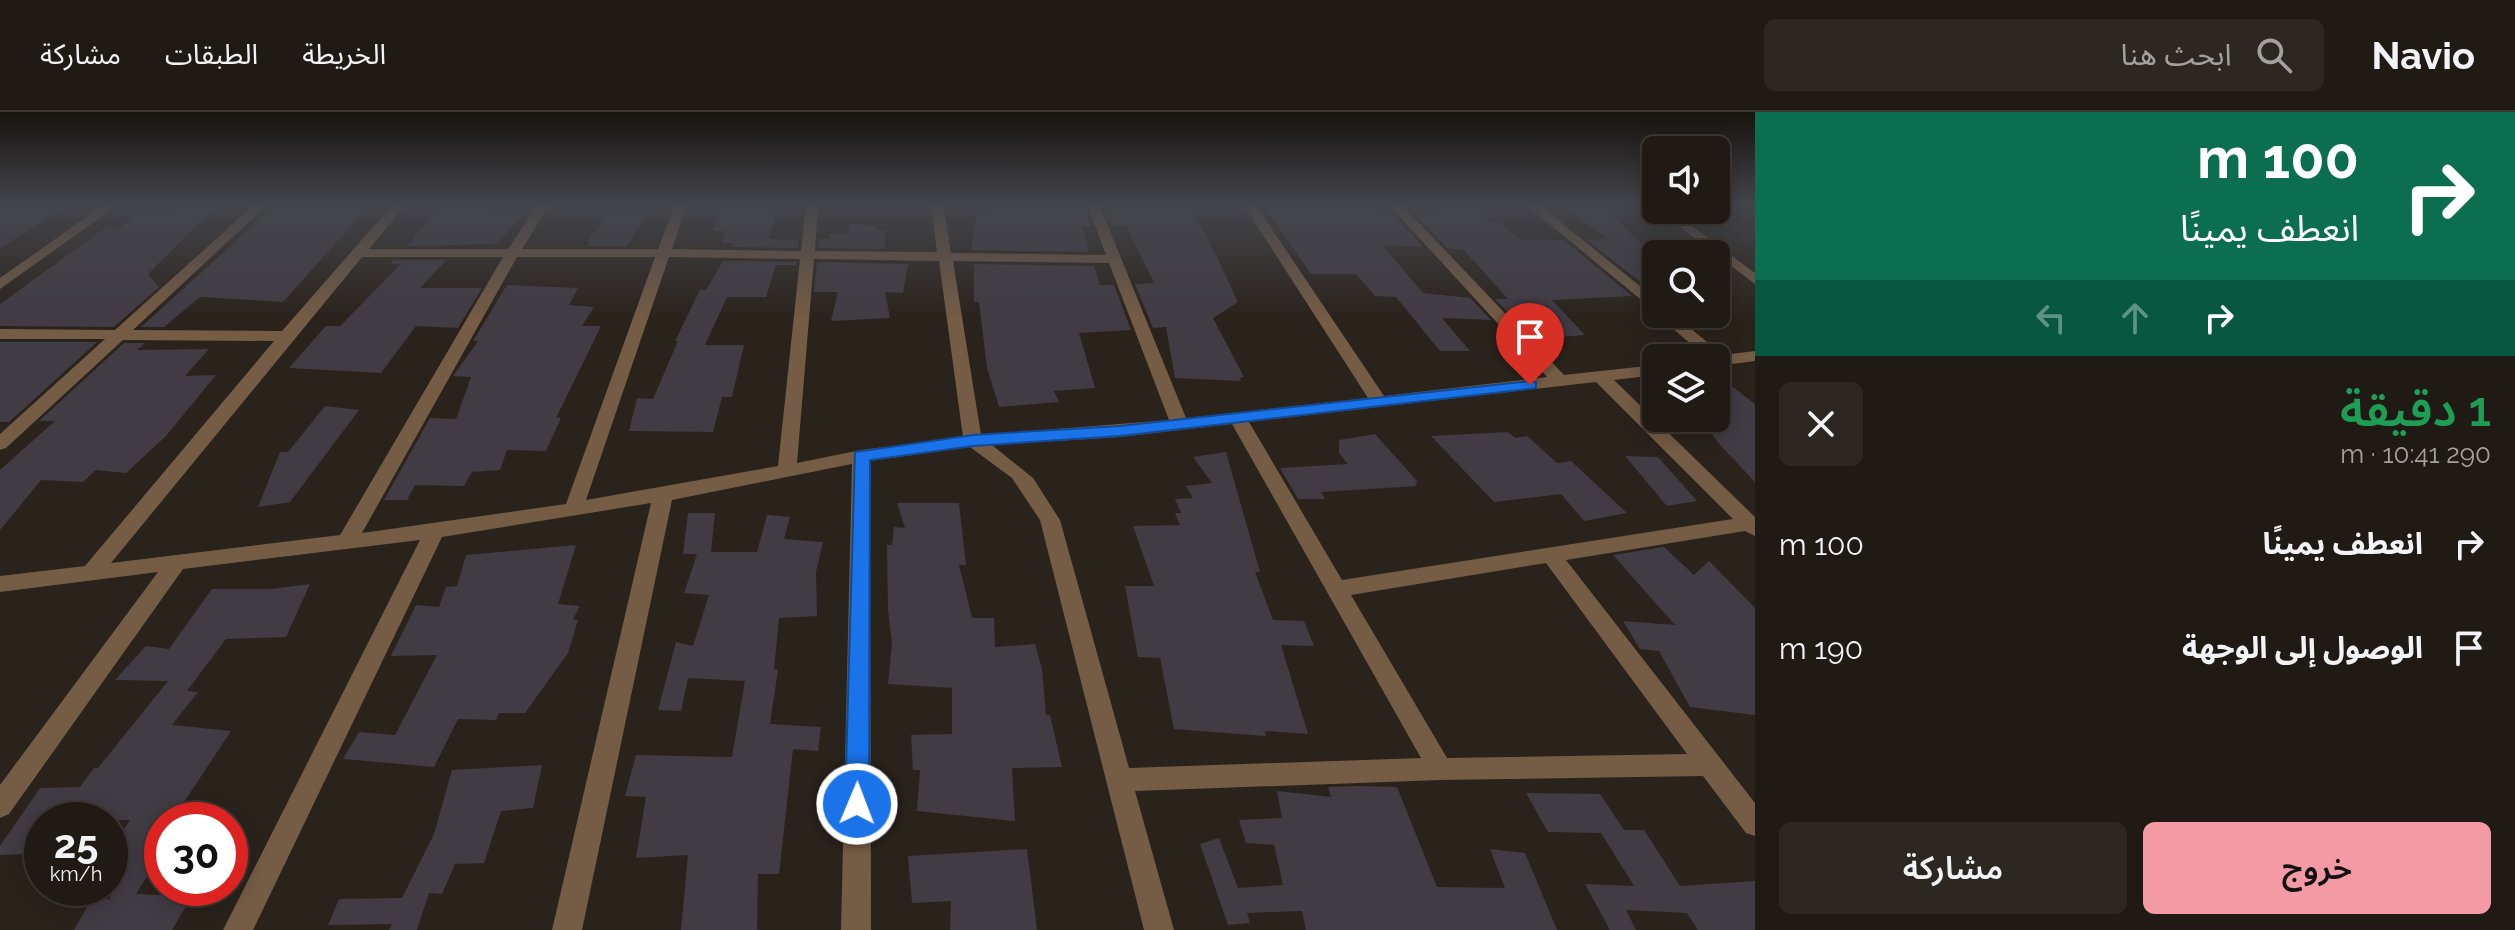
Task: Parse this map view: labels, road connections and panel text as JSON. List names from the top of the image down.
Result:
{
  "page": {
    "header": "Navio",
    "search": "ابحث هنا",
    "nav": ["الخريطة", "الطبقات", "مشاركة"],
    "turn": ["100 m", "انعطف يمينًا"],
    "heading": ["1 دقيقة", "290 m · 10:41"],
    "list": [
      {
        "name": "انعطف يمينًا",
        "value": "100 m"
      },
      {
        "name": "الوصول إلى الوجهة",
        "value": "190 m"
      }
    ],
    "speed": "25 km/h",
    "limit": "30",
    "buttons": ["خروج", "مشاركة"]
  }
}
